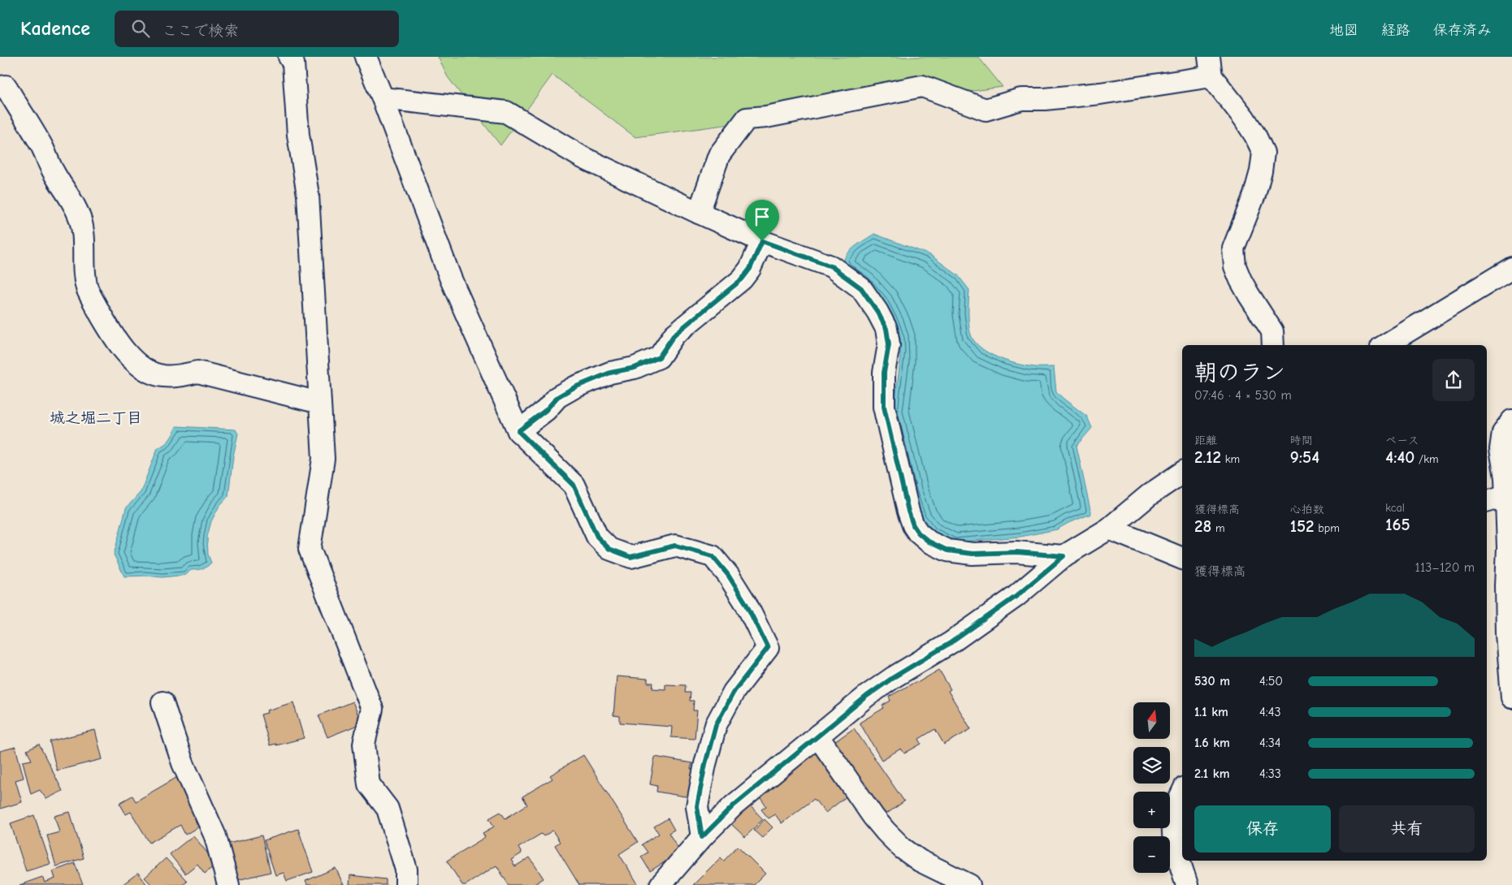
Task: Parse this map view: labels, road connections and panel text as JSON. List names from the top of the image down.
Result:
{
  "districts": ["城之堀二丁目"],
  "north": "top",
  "page": {
    "header": "Kadence",
    "search": "ここで検索",
    "nav": ["地図", "経路", "保存済み"],
    "heading": ["朝のラン", "07:46 · 4 × 530 m"],
    "stats": [
      ["距離", "2.12 km"],
      ["時間", "9:54"],
      ["ペース", "4:40 /km"],
      ["獲得標高", "28 m"],
      ["心拍数", "152 bpm"],
      ["kcal", "165"]
    ],
    "chart": ["獲得標高", "113–120 m"],
    "list": [
      {
        "name": "530 m",
        "note": "4:50"
      },
      {
        "name": "1.1 km",
        "note": "4:43"
      },
      {
        "name": "1.6 km",
        "note": "4:34"
      },
      {
        "name": "2.1 km",
        "note": "4:33"
      }
    ],
    "map_buttons": ["+", "−"],
    "buttons": ["保存", "共有"]
  }
}
